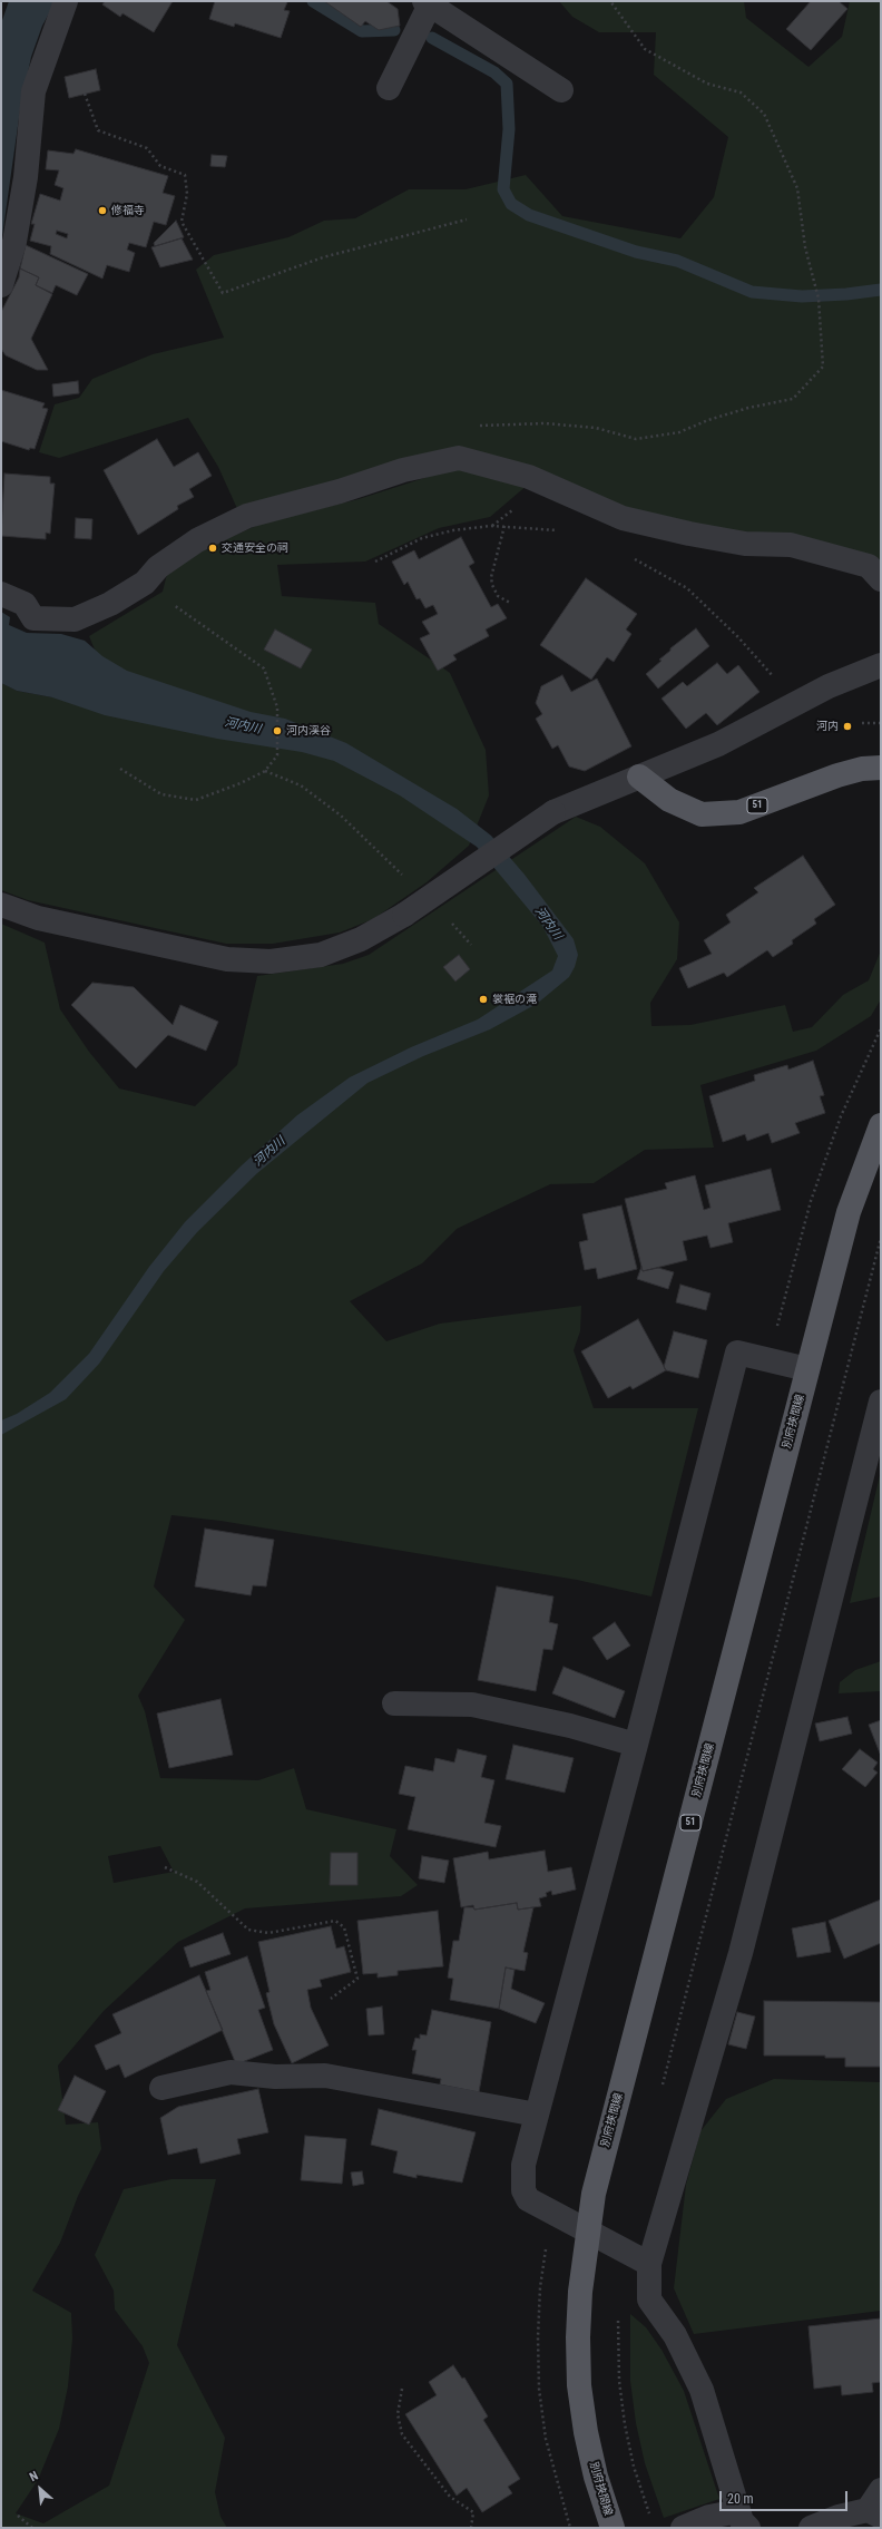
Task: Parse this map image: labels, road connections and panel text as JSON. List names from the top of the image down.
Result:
{
  "streets": {
    "main road": ["51", "別府挾間線"]
  },
  "water": ["河内川"],
  "places": [
    "修福寺",
    "交通安全の祠",
    "河内",
    "河内渓谷",
    "裳裾の滝"
  ],
  "scale_bar": "20 m",
  "north": "top left"
}
